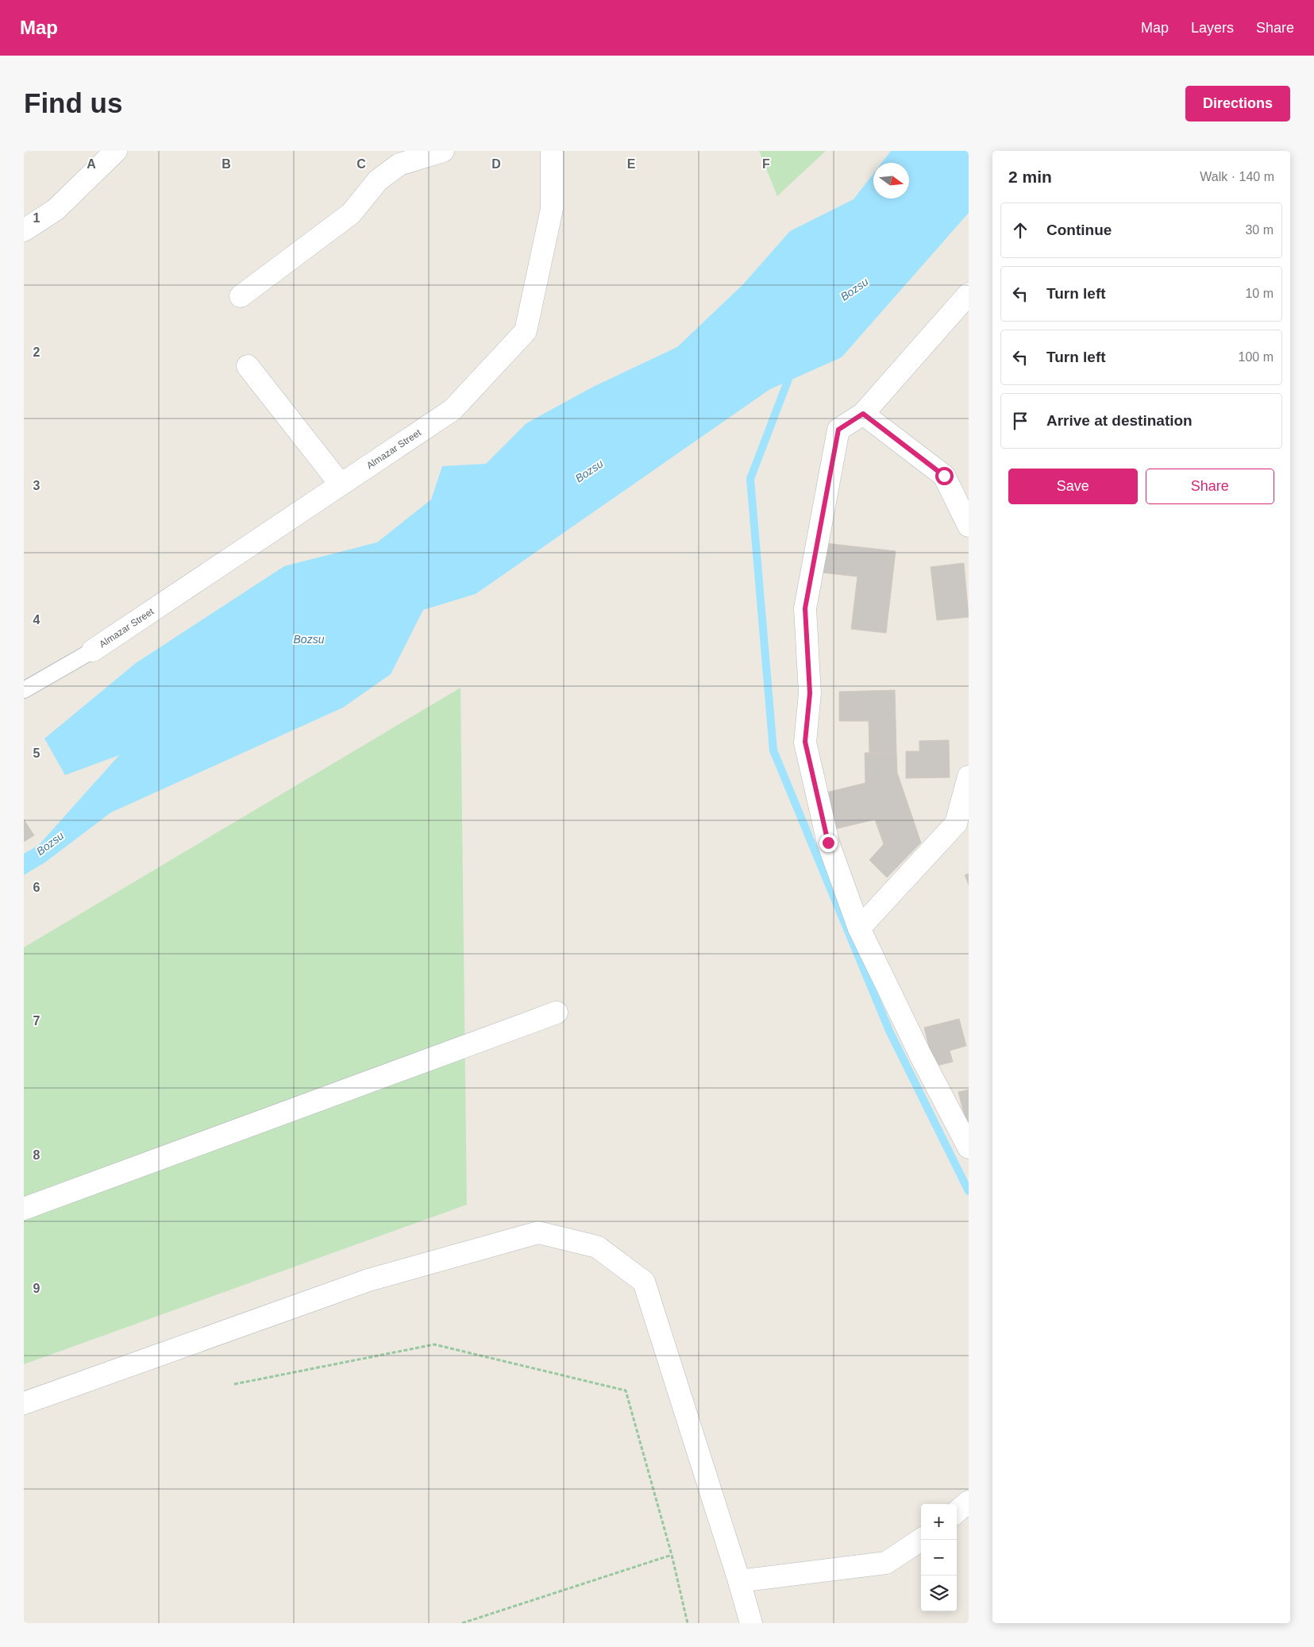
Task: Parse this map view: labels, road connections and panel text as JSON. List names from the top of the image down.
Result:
{
  "streets": {
    "street": ["Almazar Street"]
  },
  "water": ["Bozsu"],
  "north": "right",
  "page": {
    "header": "Map",
    "nav": ["Map", "Layers", "Share"],
    "buttons": [
      "Directions",
      ["Save", "Share"]
    ],
    "title": "Find us",
    "heading": ["2 min", "Walk · 140 m"],
    "list": [
      ["Continue", "30 m"],
      ["Turn left", "10 m"],
      ["Turn left", "100 m"],
      "Arrive at destination"
    ],
    "map_buttons": ["+", "−"]
  },
  "grid": {
    "columns": [
      "A",
      "B",
      "C",
      "D",
      "E",
      "F"
    ],
    "rows": [
      "1",
      "2",
      "3",
      "4",
      "5",
      "6",
      "7",
      "8",
      "9"
    ]
  }
}
